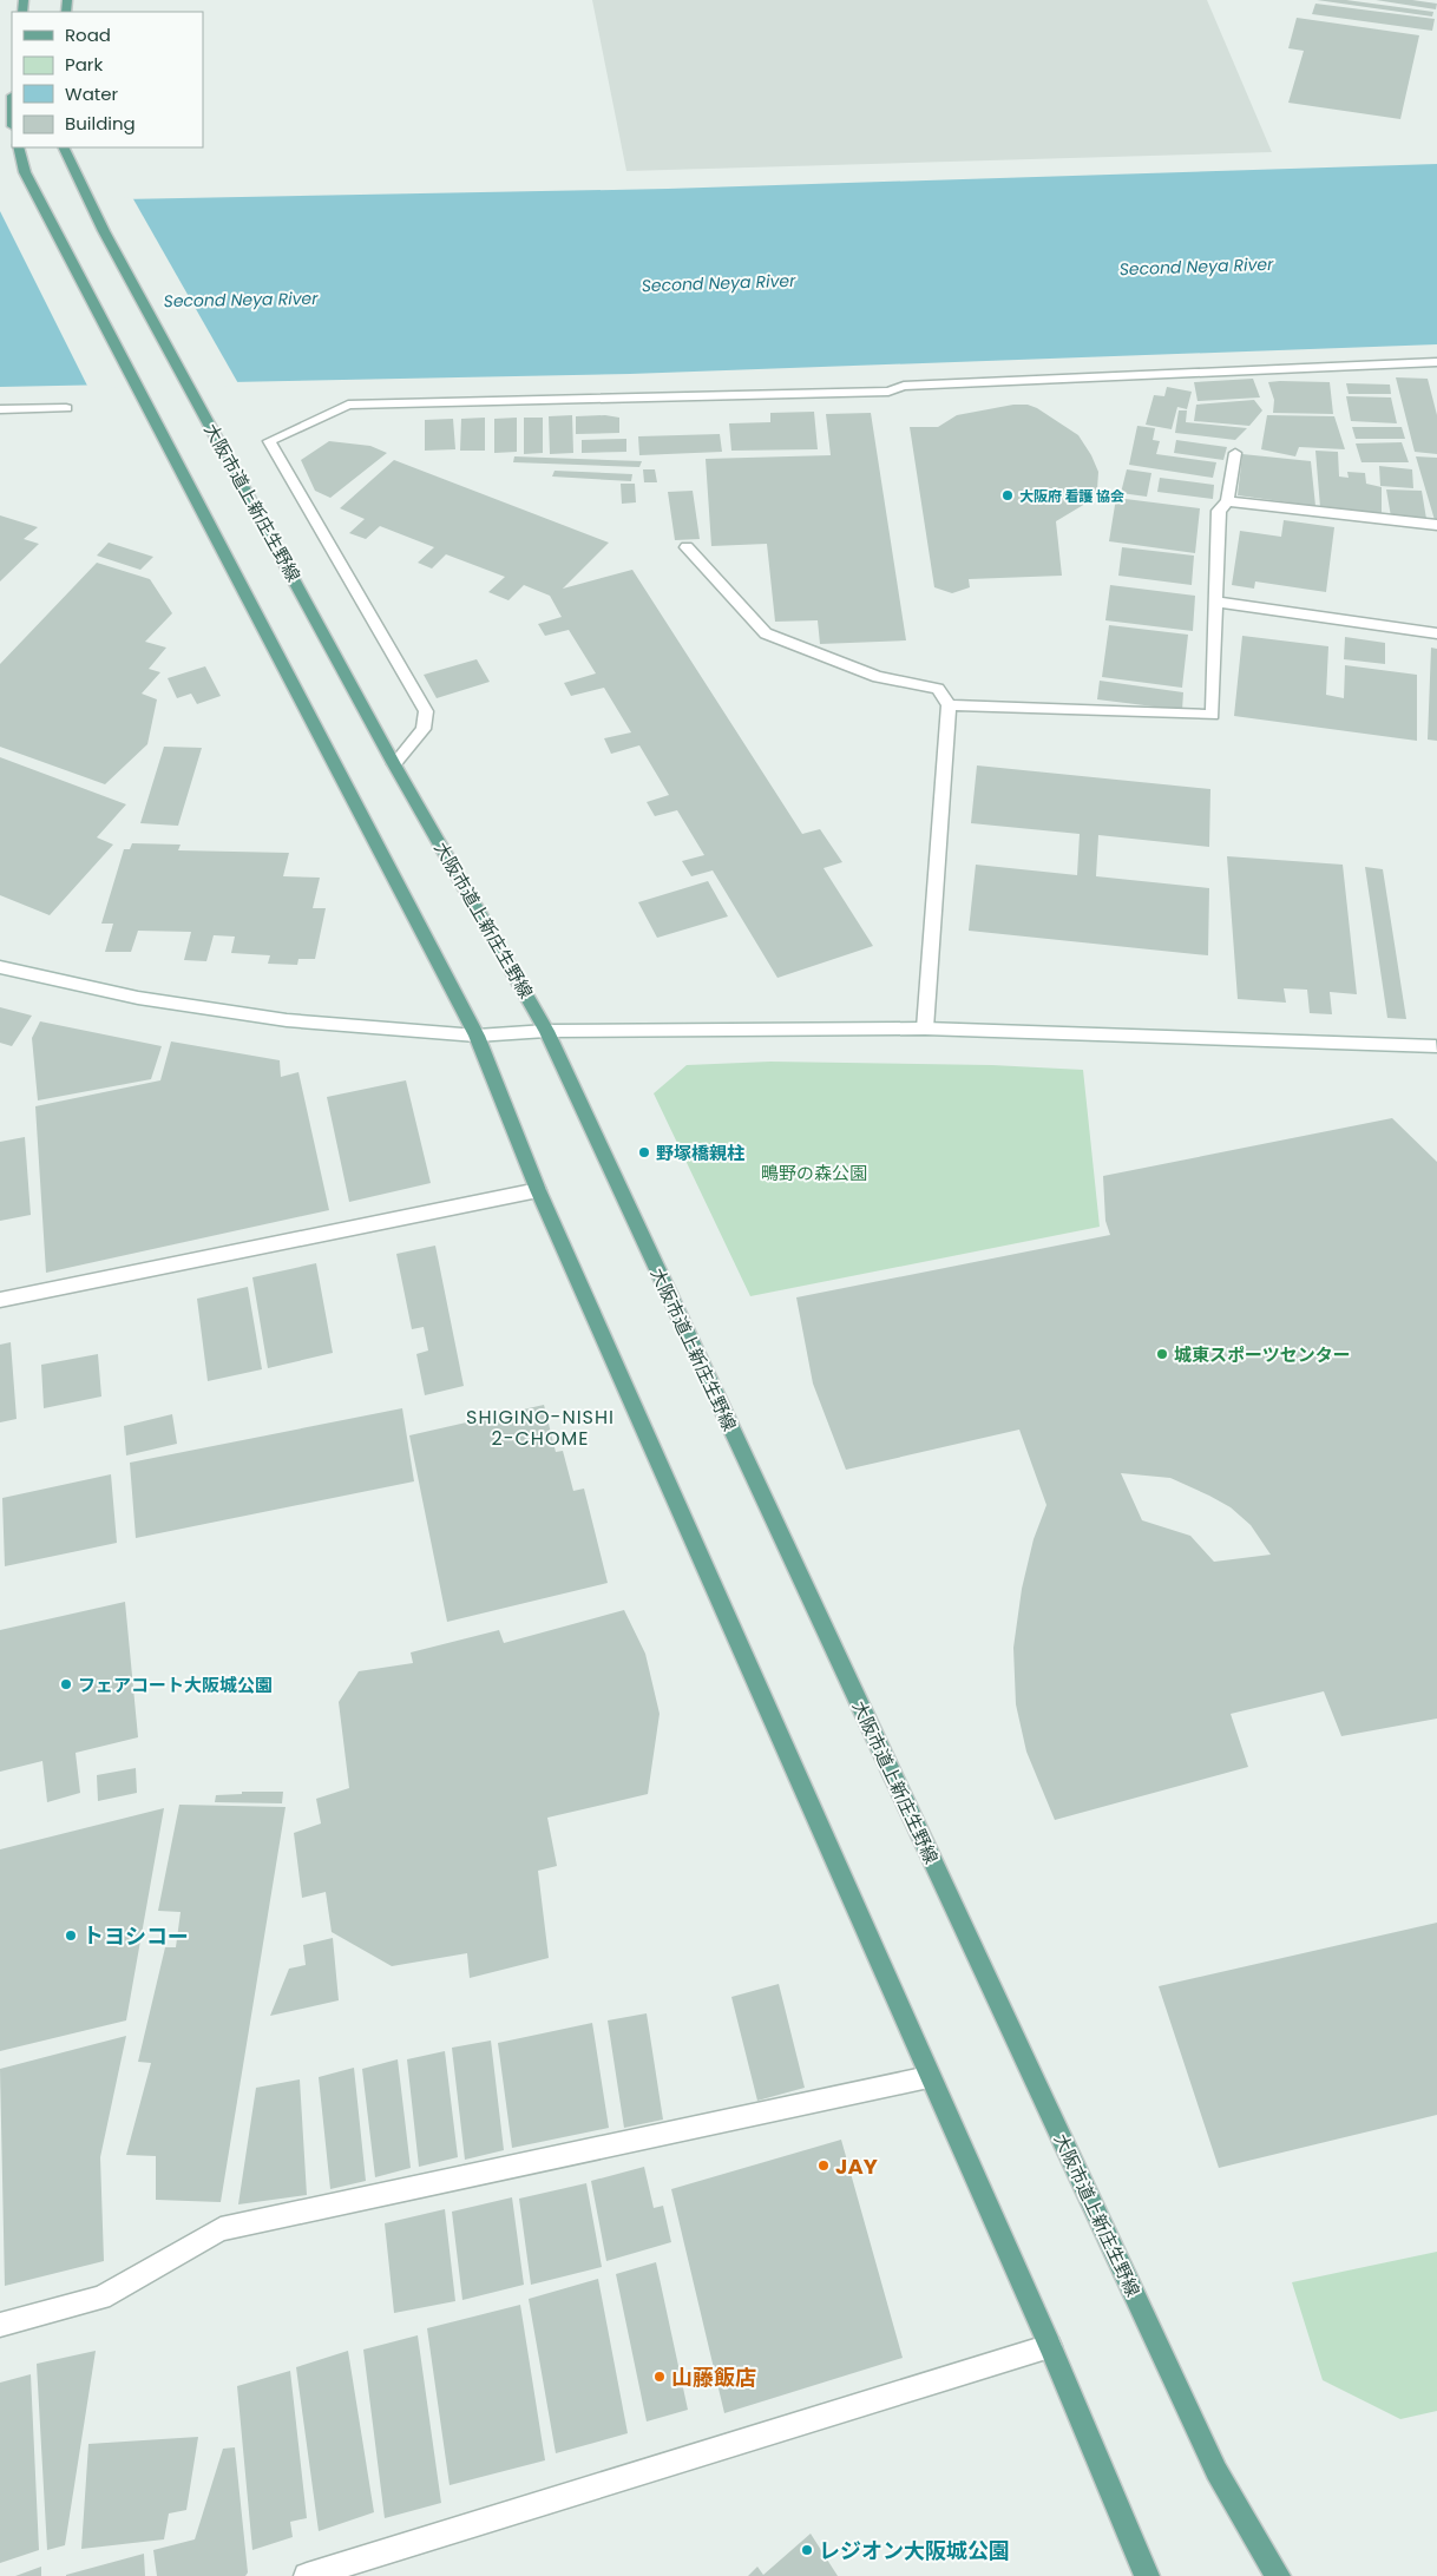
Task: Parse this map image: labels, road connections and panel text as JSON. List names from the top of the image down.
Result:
{
  "streets": {
    "main road": ["大阪市道上新庄生野線"]
  },
  "districts": ["SHIGINO-NISHI 2-CHOME"],
  "water": ["Second Neya River"],
  "parks": ["鴫野の森公園"],
  "places": [
    "大阪府 看護 協会",
    "野塚橋親柱",
    "城東スポーツセンター",
    "フェアコート大阪城公園",
    "トヨシコー",
    "JAY",
    "山藤飯店",
    "レジオン大阪城公園"
  ],
  "legend": [
    "Road",
    "Park",
    "Water",
    "Building"
  ]
}
